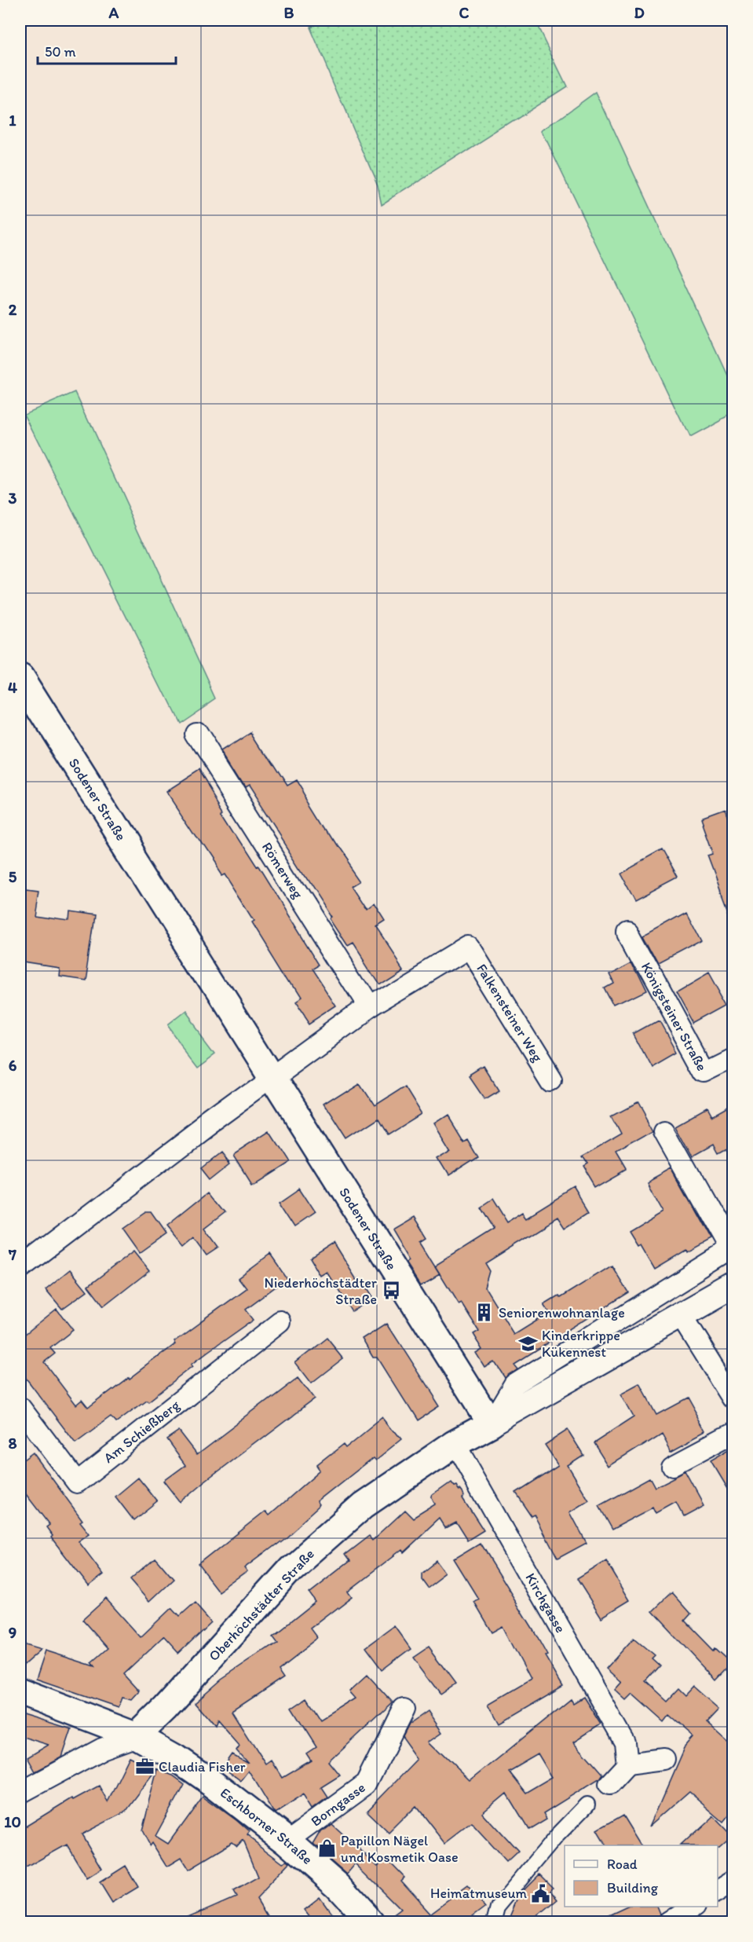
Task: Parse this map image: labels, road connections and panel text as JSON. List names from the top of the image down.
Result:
{
  "streets": {
    "main road": ["Sodener Straße", "Oberhöchstädter Straße", "Eschborner Straße"],
    "street": [
      "Römerweg",
      "Königsteiner Straße",
      "Falkensteiner Weg",
      "Am Schießberg",
      "Kirchgasse",
      "Borngasse"
    ]
  },
  "crossings": [
    ["Sodener Straße", "Oberhöchstädter Straße"],
    ["Römerweg", "Falkensteiner Weg"],
    ["Kirchgasse", "Oberhöchstädter Straße"],
    ["Oberhöchstädter Straße", "Eschborner Straße"],
    ["Borngasse", "Eschborner Straße"]
  ],
  "places": {
    "bus stop": ["Niederhöchstädter Straße"],
    "building": ["Seniorenwohnanlage"],
    "school or university": ["Kinderkrippe Kükennest"],
    "office": ["Claudia Fisher"],
    "shop": ["Papillon Nägel und Kosmetik Oase"],
    "public building": ["Heimatmuseum"]
  },
  "legend": ["Road", "Building"],
  "scale_bar": "50 m",
  "grid": {
    "columns": [
      "A",
      "B",
      "C",
      "D"
    ],
    "rows": [
      "1",
      "2",
      "3",
      "4",
      "5",
      "6",
      "7",
      "8",
      "9",
      "10"
    ]
  }
}
